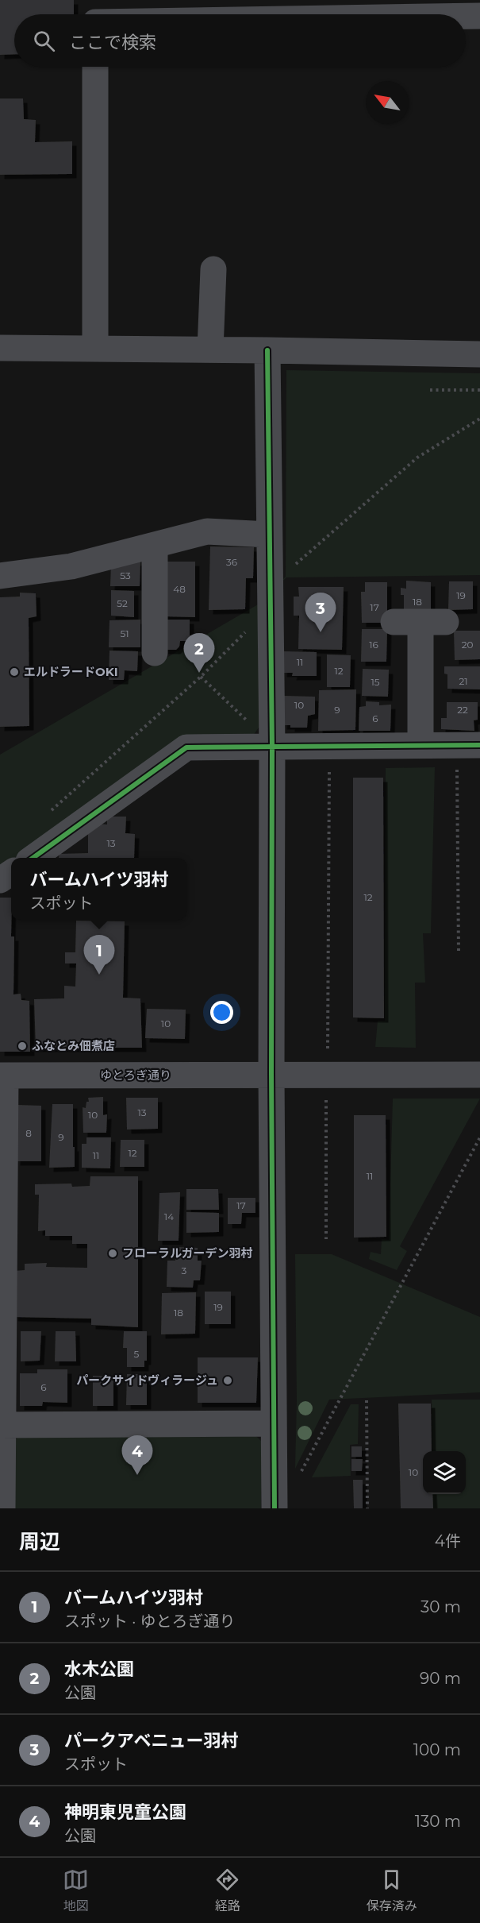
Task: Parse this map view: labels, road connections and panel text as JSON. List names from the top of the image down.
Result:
{
  "streets": {
    "street": ["ゆとろぎ通り"]
  },
  "places": [
    "エルドラードOKI",
    "ふなとみ佃煮店",
    "フローラルガーデン羽村",
    "パークサイドヴィラージュ"
  ],
  "house_numbers": [
    "36",
    "53",
    "48",
    "19",
    "18",
    "52",
    "17",
    "51",
    "16",
    "20",
    "11",
    "12",
    "21",
    "15",
    "10",
    "9",
    "22",
    "6",
    "13",
    "12",
    "10",
    "13",
    "10",
    "8",
    "9",
    "12",
    "11",
    "11",
    "17",
    "14",
    "3",
    "19",
    "18",
    "5",
    "6",
    "10"
  ],
  "north": "top left",
  "page": {
    "search": "ここで検索",
    "pins": [
      "3",
      "2",
      "1",
      "4"
    ],
    "popup": ["バームハイツ羽村", "スポット"],
    "heading": ["周辺", "4件"],
    "list": [
      {
        "mark": "1",
        "name": "バームハイツ羽村",
        "note": "スポット · ゆとろぎ通り",
        "value": "30 m"
      },
      {
        "mark": "2",
        "name": "水木公園",
        "note": "公園",
        "value": "90 m"
      },
      {
        "mark": "3",
        "name": "パークアベニュー羽村",
        "note": "スポット",
        "value": "100 m"
      },
      {
        "mark": "4",
        "name": "神明東児童公園",
        "note": "公園",
        "value": "130 m"
      }
    ],
    "nav": ["地図", "経路", "保存済み"]
  }
}
